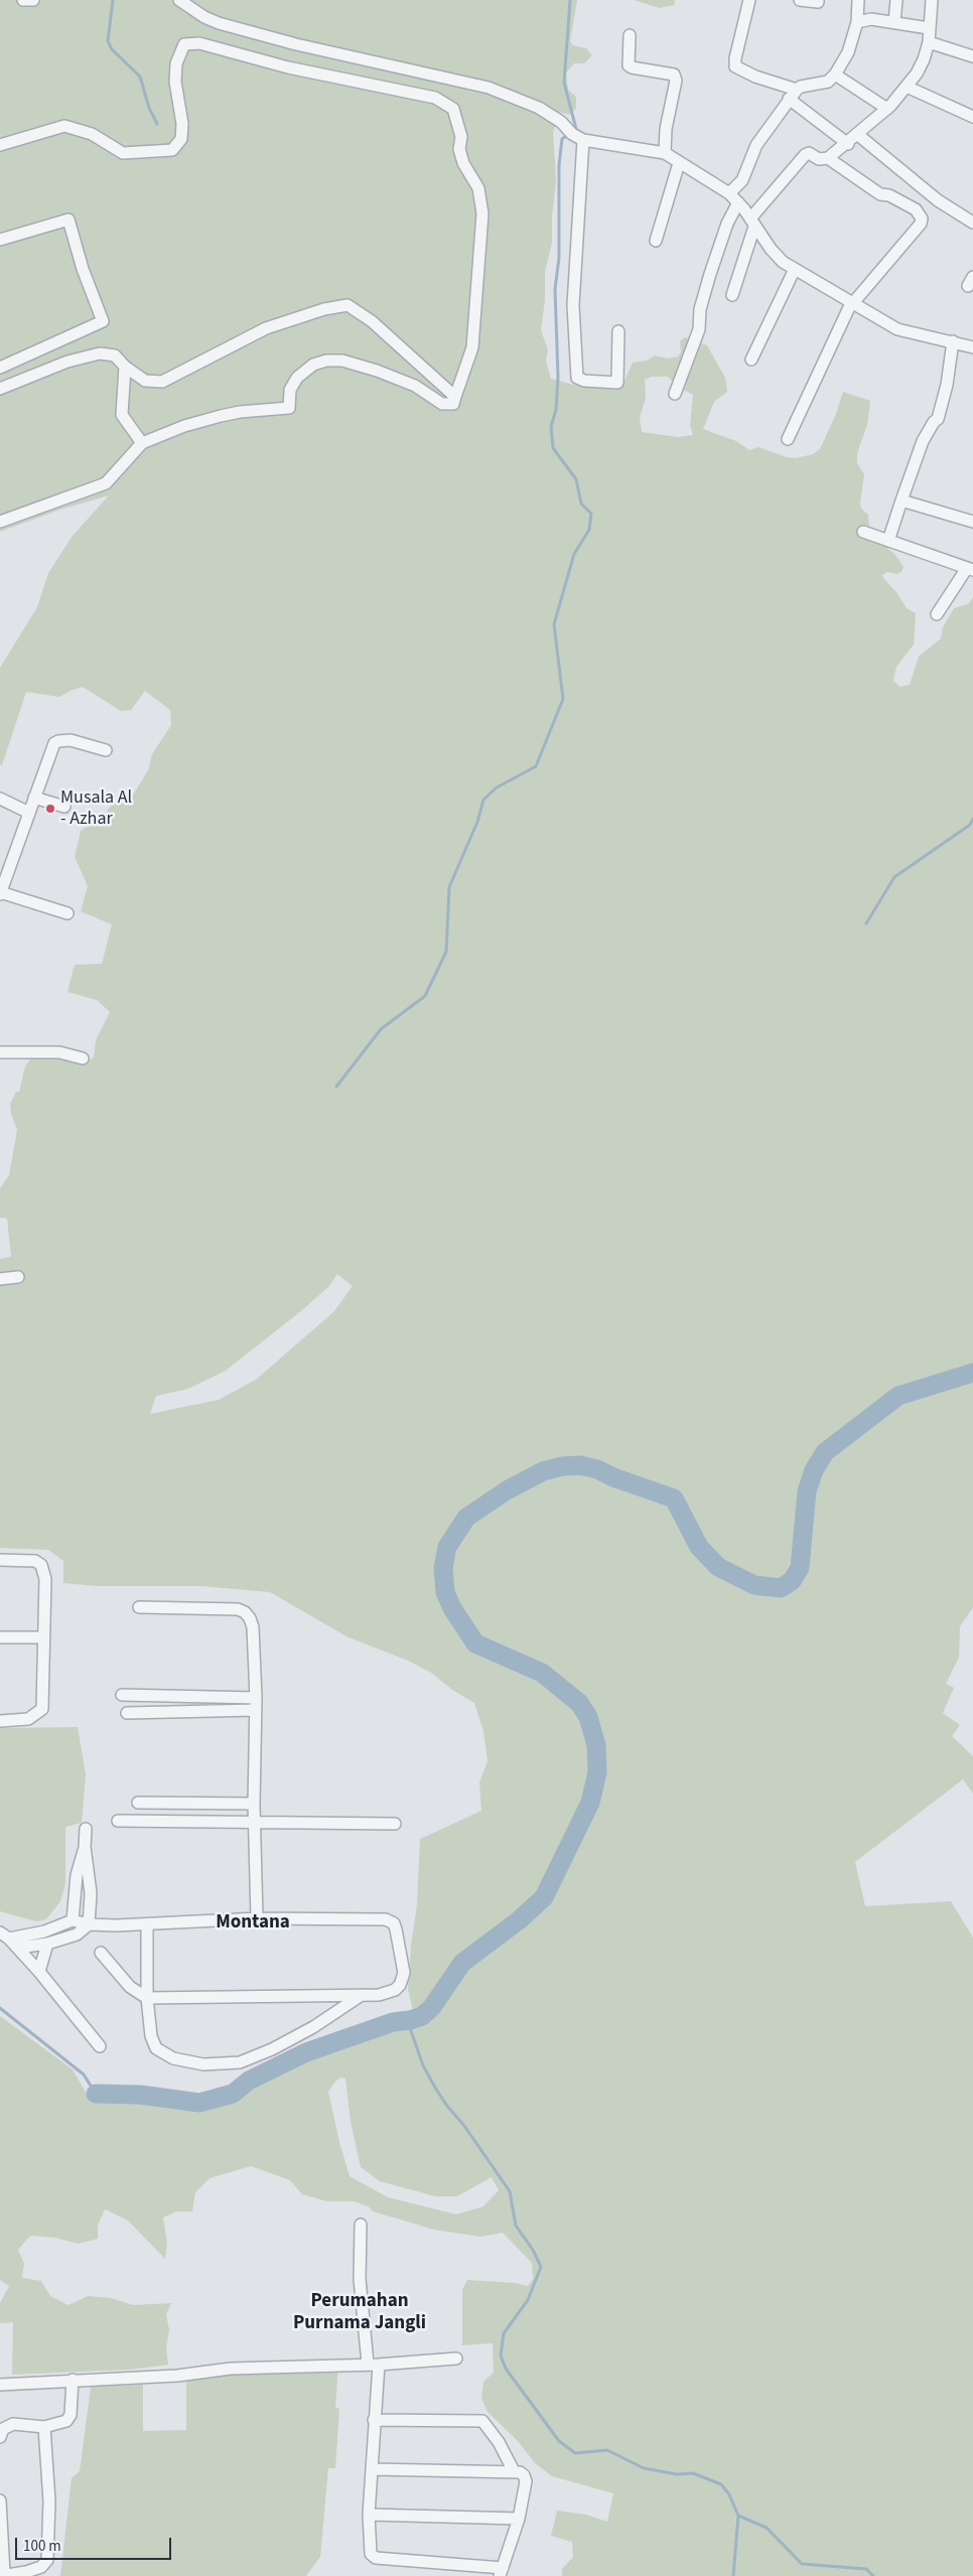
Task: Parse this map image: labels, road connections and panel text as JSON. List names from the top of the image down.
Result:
{
  "districts": ["Montana", "Perumahan Purnama Jangli"],
  "places": ["Musala Al - Azhar"],
  "scale_bar": "100 m"
}
